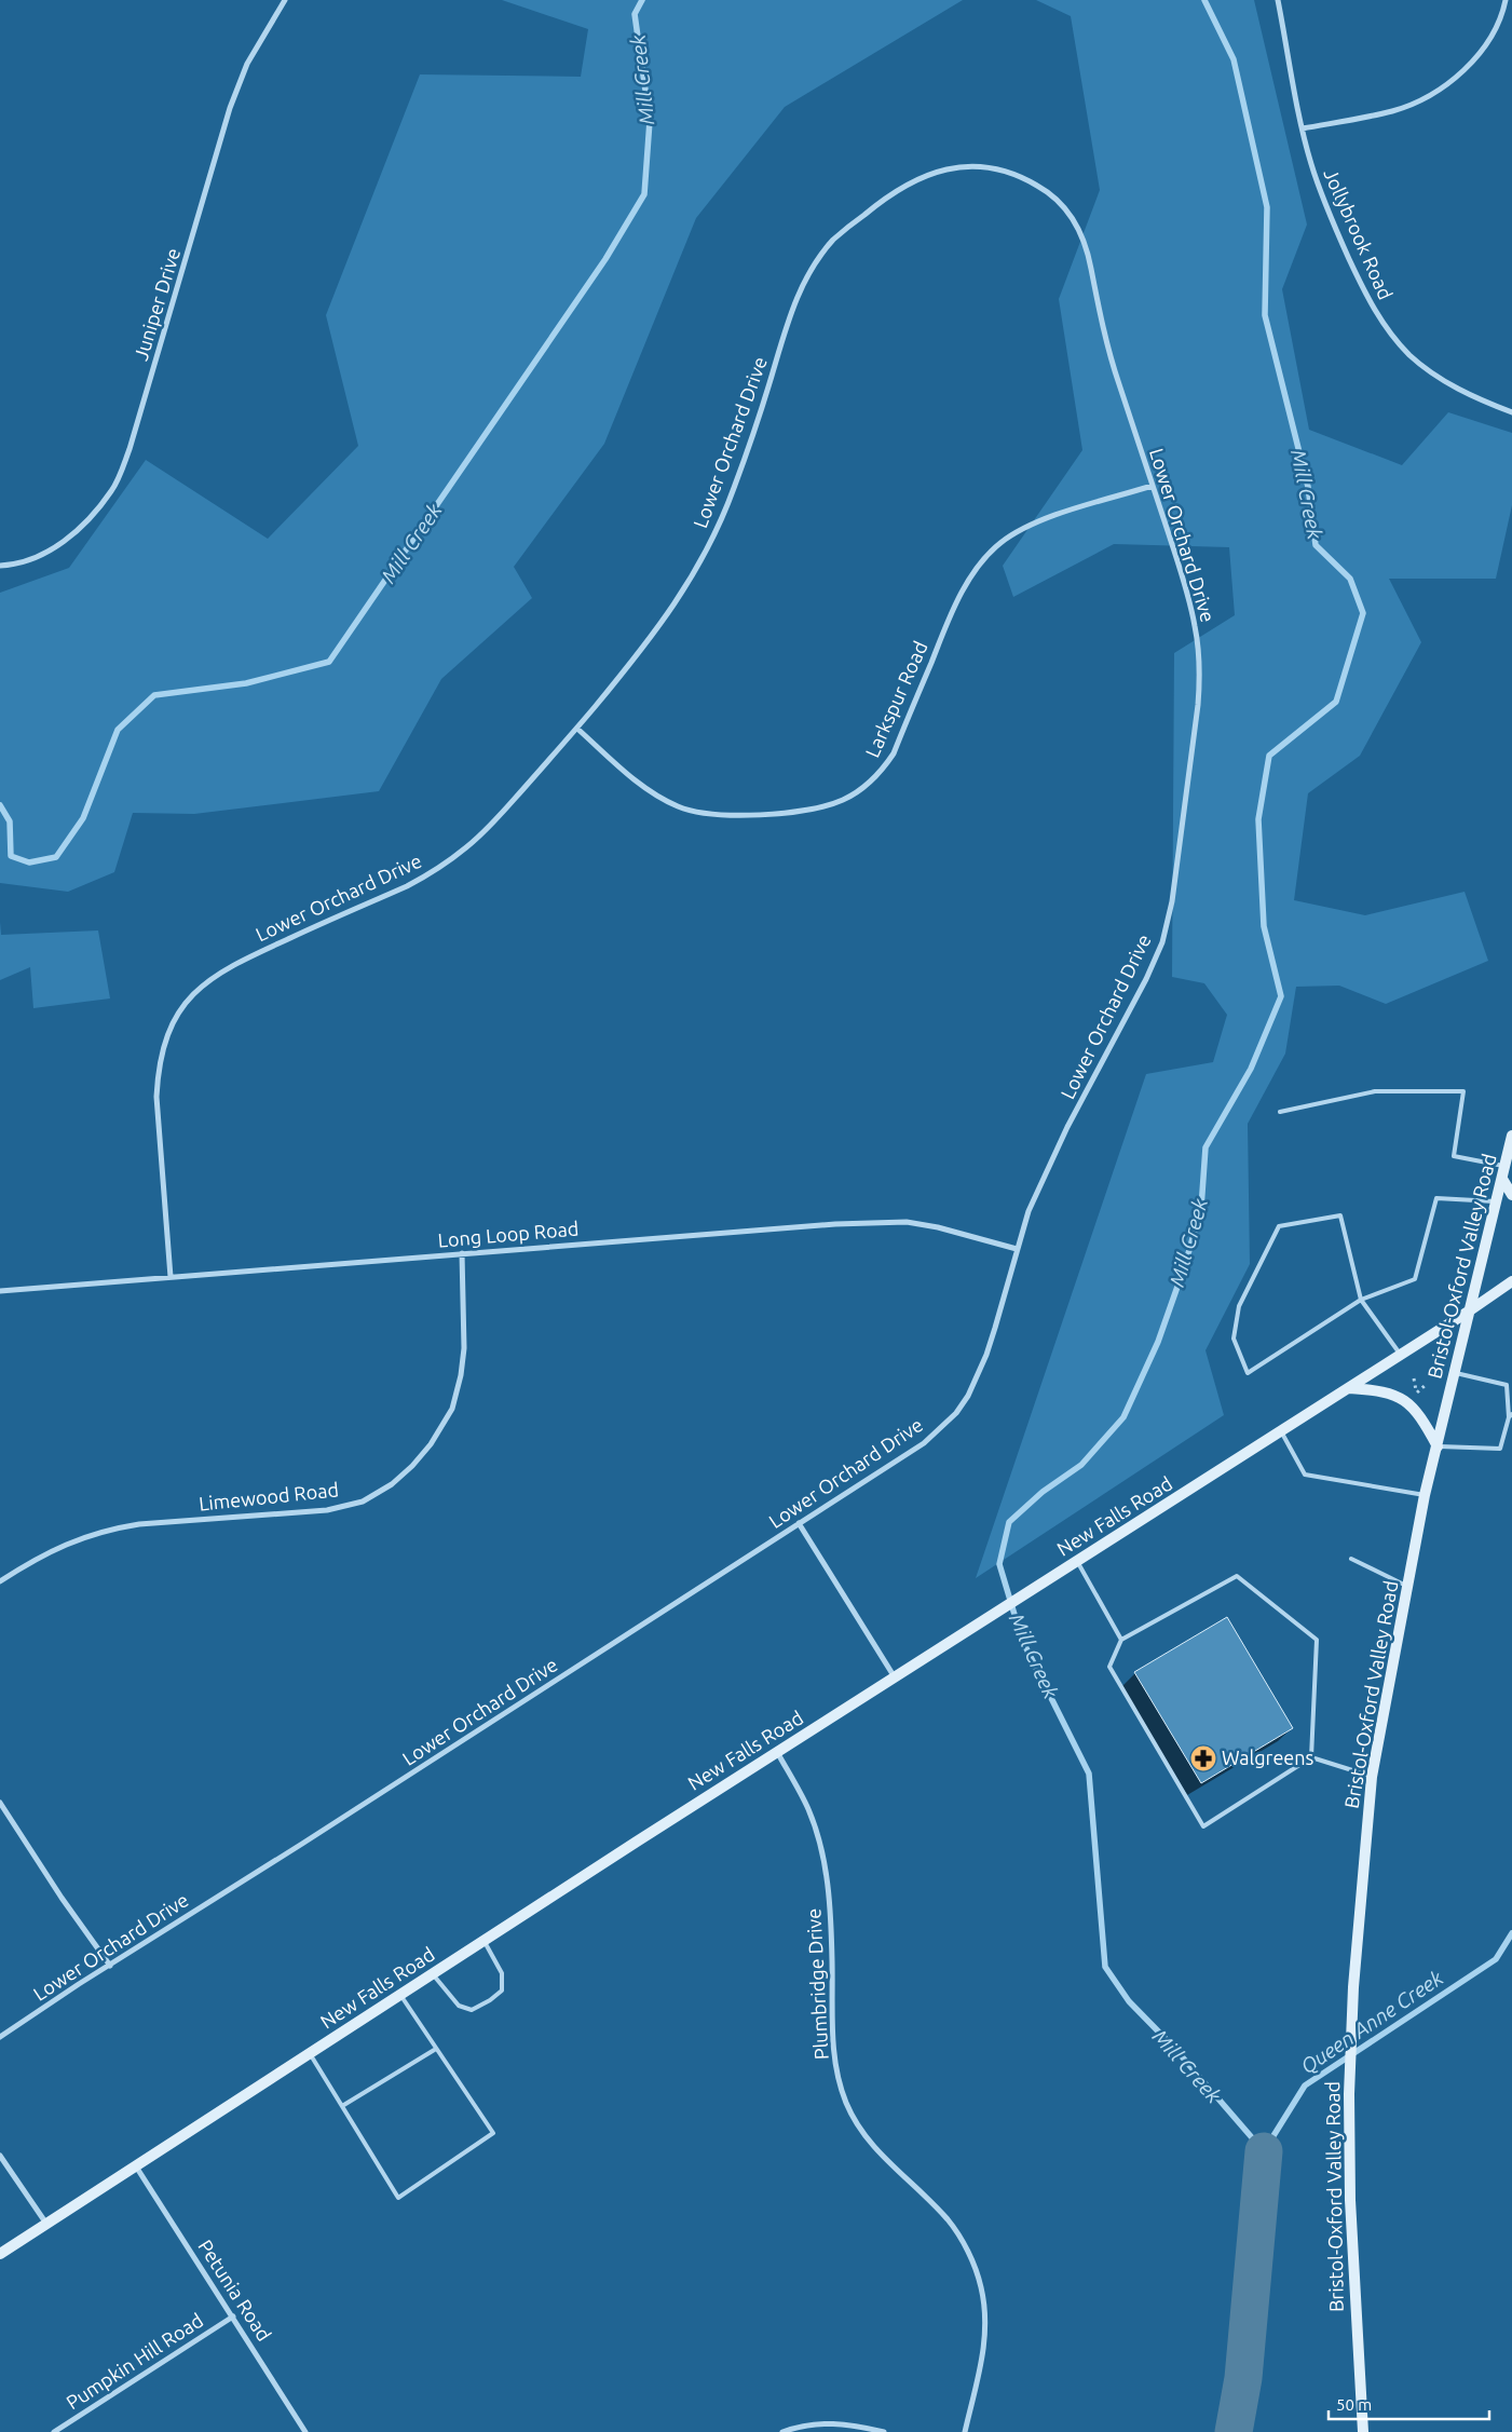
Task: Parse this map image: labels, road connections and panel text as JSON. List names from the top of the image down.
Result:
{
  "streets": {
    "main road": ["Bristol-Oxford Valley Road", "New Falls Road"],
    "street": [
      "Jollybrook Road",
      "Juniper Drive",
      "Lower Orchard Drive",
      "Larkspur Road",
      "Long Loop Road",
      "Limewood Road",
      "Plumbridge Drive",
      "Petunia Road",
      "Pumpkin Hill Road"
    ]
  },
  "crossings": [
    ["Lower Orchard Drive", "Larkspur Road"],
    ["Lower Orchard Drive", "Long Loop Road"],
    ["Long Loop Road", "Limewood Road"],
    ["Bristol-Oxford Valley Road", "New Falls Road"],
    ["New Falls Road", "Plumbridge Drive"],
    ["New Falls Road", "Petunia Road"],
    ["Petunia Road", "Pumpkin Hill Road"]
  ],
  "water": ["Mill Creek", "Queen Anne Creek"],
  "places": {
    "pharmacy": ["Walgreens"]
  },
  "scale_bar": "50 m"
}
